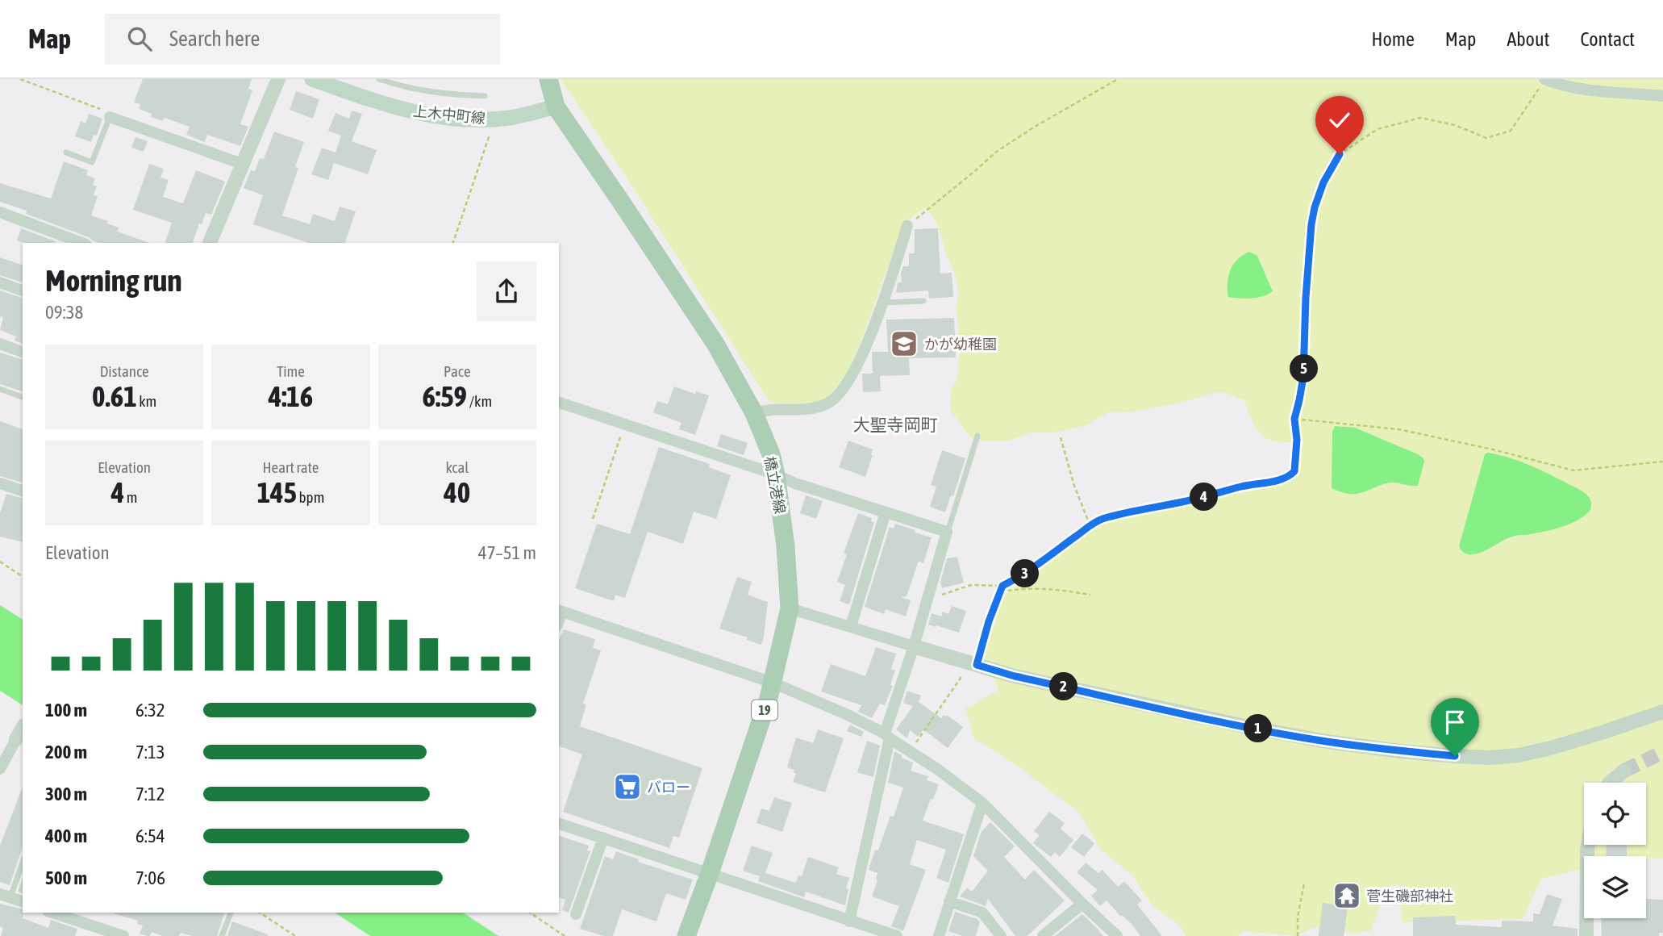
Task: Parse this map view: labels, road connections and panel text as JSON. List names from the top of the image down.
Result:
{
  "streets": {
    "main road": ["上木中町線", "橋立港線", "19"]
  },
  "crossings": [
    ["上木中町線", "橋立港線"]
  ],
  "districts": ["大聖寺岡町"],
  "places": {
    "school or university": ["かが幼稚園"],
    "supermarket": ["バロー"],
    "temple": ["菅生磯部神社"]
  },
  "page": {
    "header": "Map",
    "search": "Search here",
    "nav": [
      "Home",
      "Map",
      "About",
      "Contact"
    ],
    "heading": ["Morning run", "09:38"],
    "stats": [
      ["Distance", "0.61 km"],
      ["Time", "4:16"],
      ["Pace", "6:59 /km"],
      ["Elevation", "4 m"],
      ["Heart rate", "145 bpm"],
      ["kcal", "40"]
    ],
    "pins": [
      "5",
      "4",
      "3",
      "2",
      "1"
    ],
    "chart": ["Elevation", "47–51 m"],
    "list": [
      {
        "name": "100 m",
        "note": "6:32"
      },
      {
        "name": "200 m",
        "note": "7:13"
      },
      {
        "name": "300 m",
        "note": "7:12"
      },
      {
        "name": "400 m",
        "note": "6:54"
      },
      {
        "name": "500 m",
        "note": "7:06"
      }
    ]
  }
}
